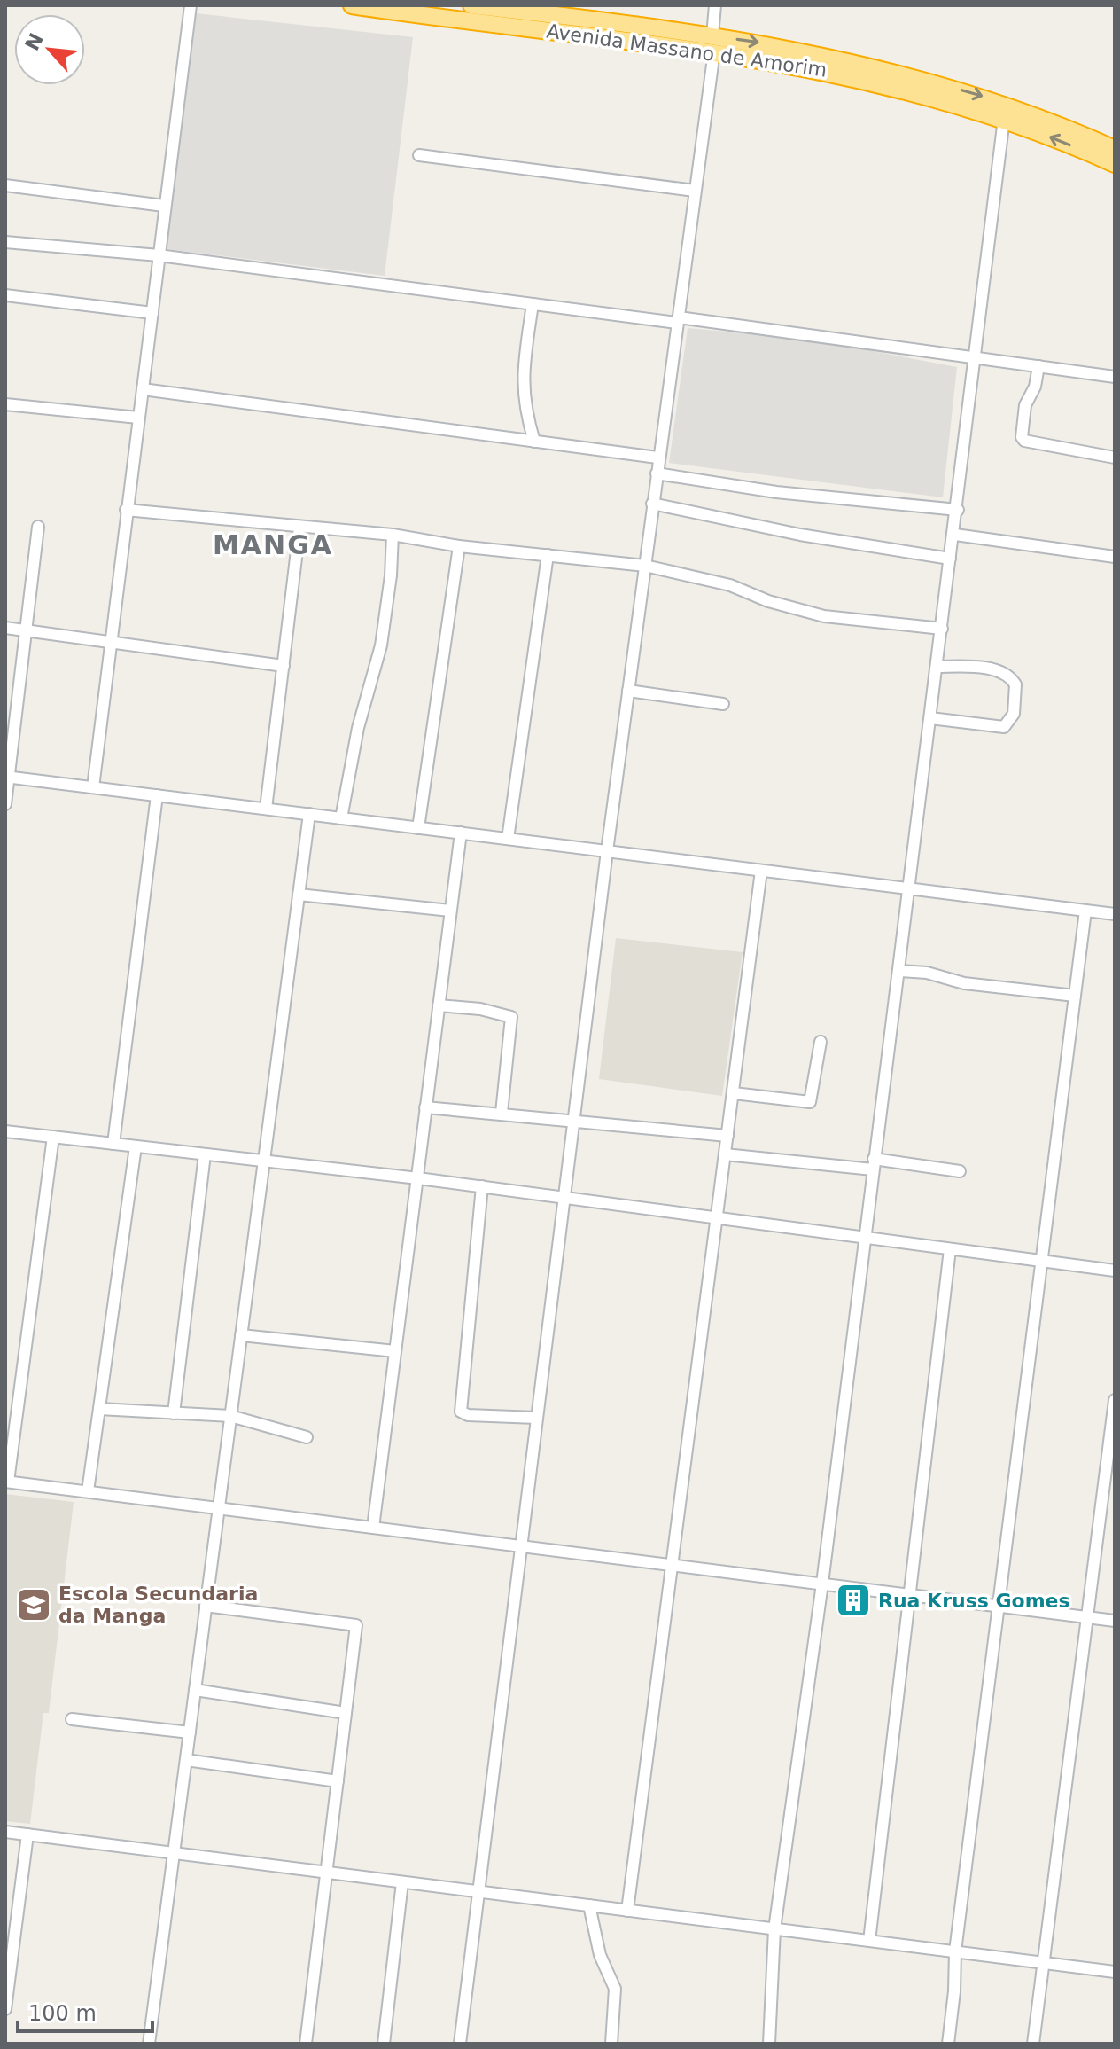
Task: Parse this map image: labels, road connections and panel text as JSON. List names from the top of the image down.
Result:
{
  "streets": {
    "highway": ["Avenida Massano de Amorim"]
  },
  "districts": ["MANGA"],
  "places": {
    "building": ["Rua Kruss Gomes"],
    "school or university": ["Escola Secundaria da Manga"]
  },
  "scale_bar": "100 m",
  "north": "top left"
}
